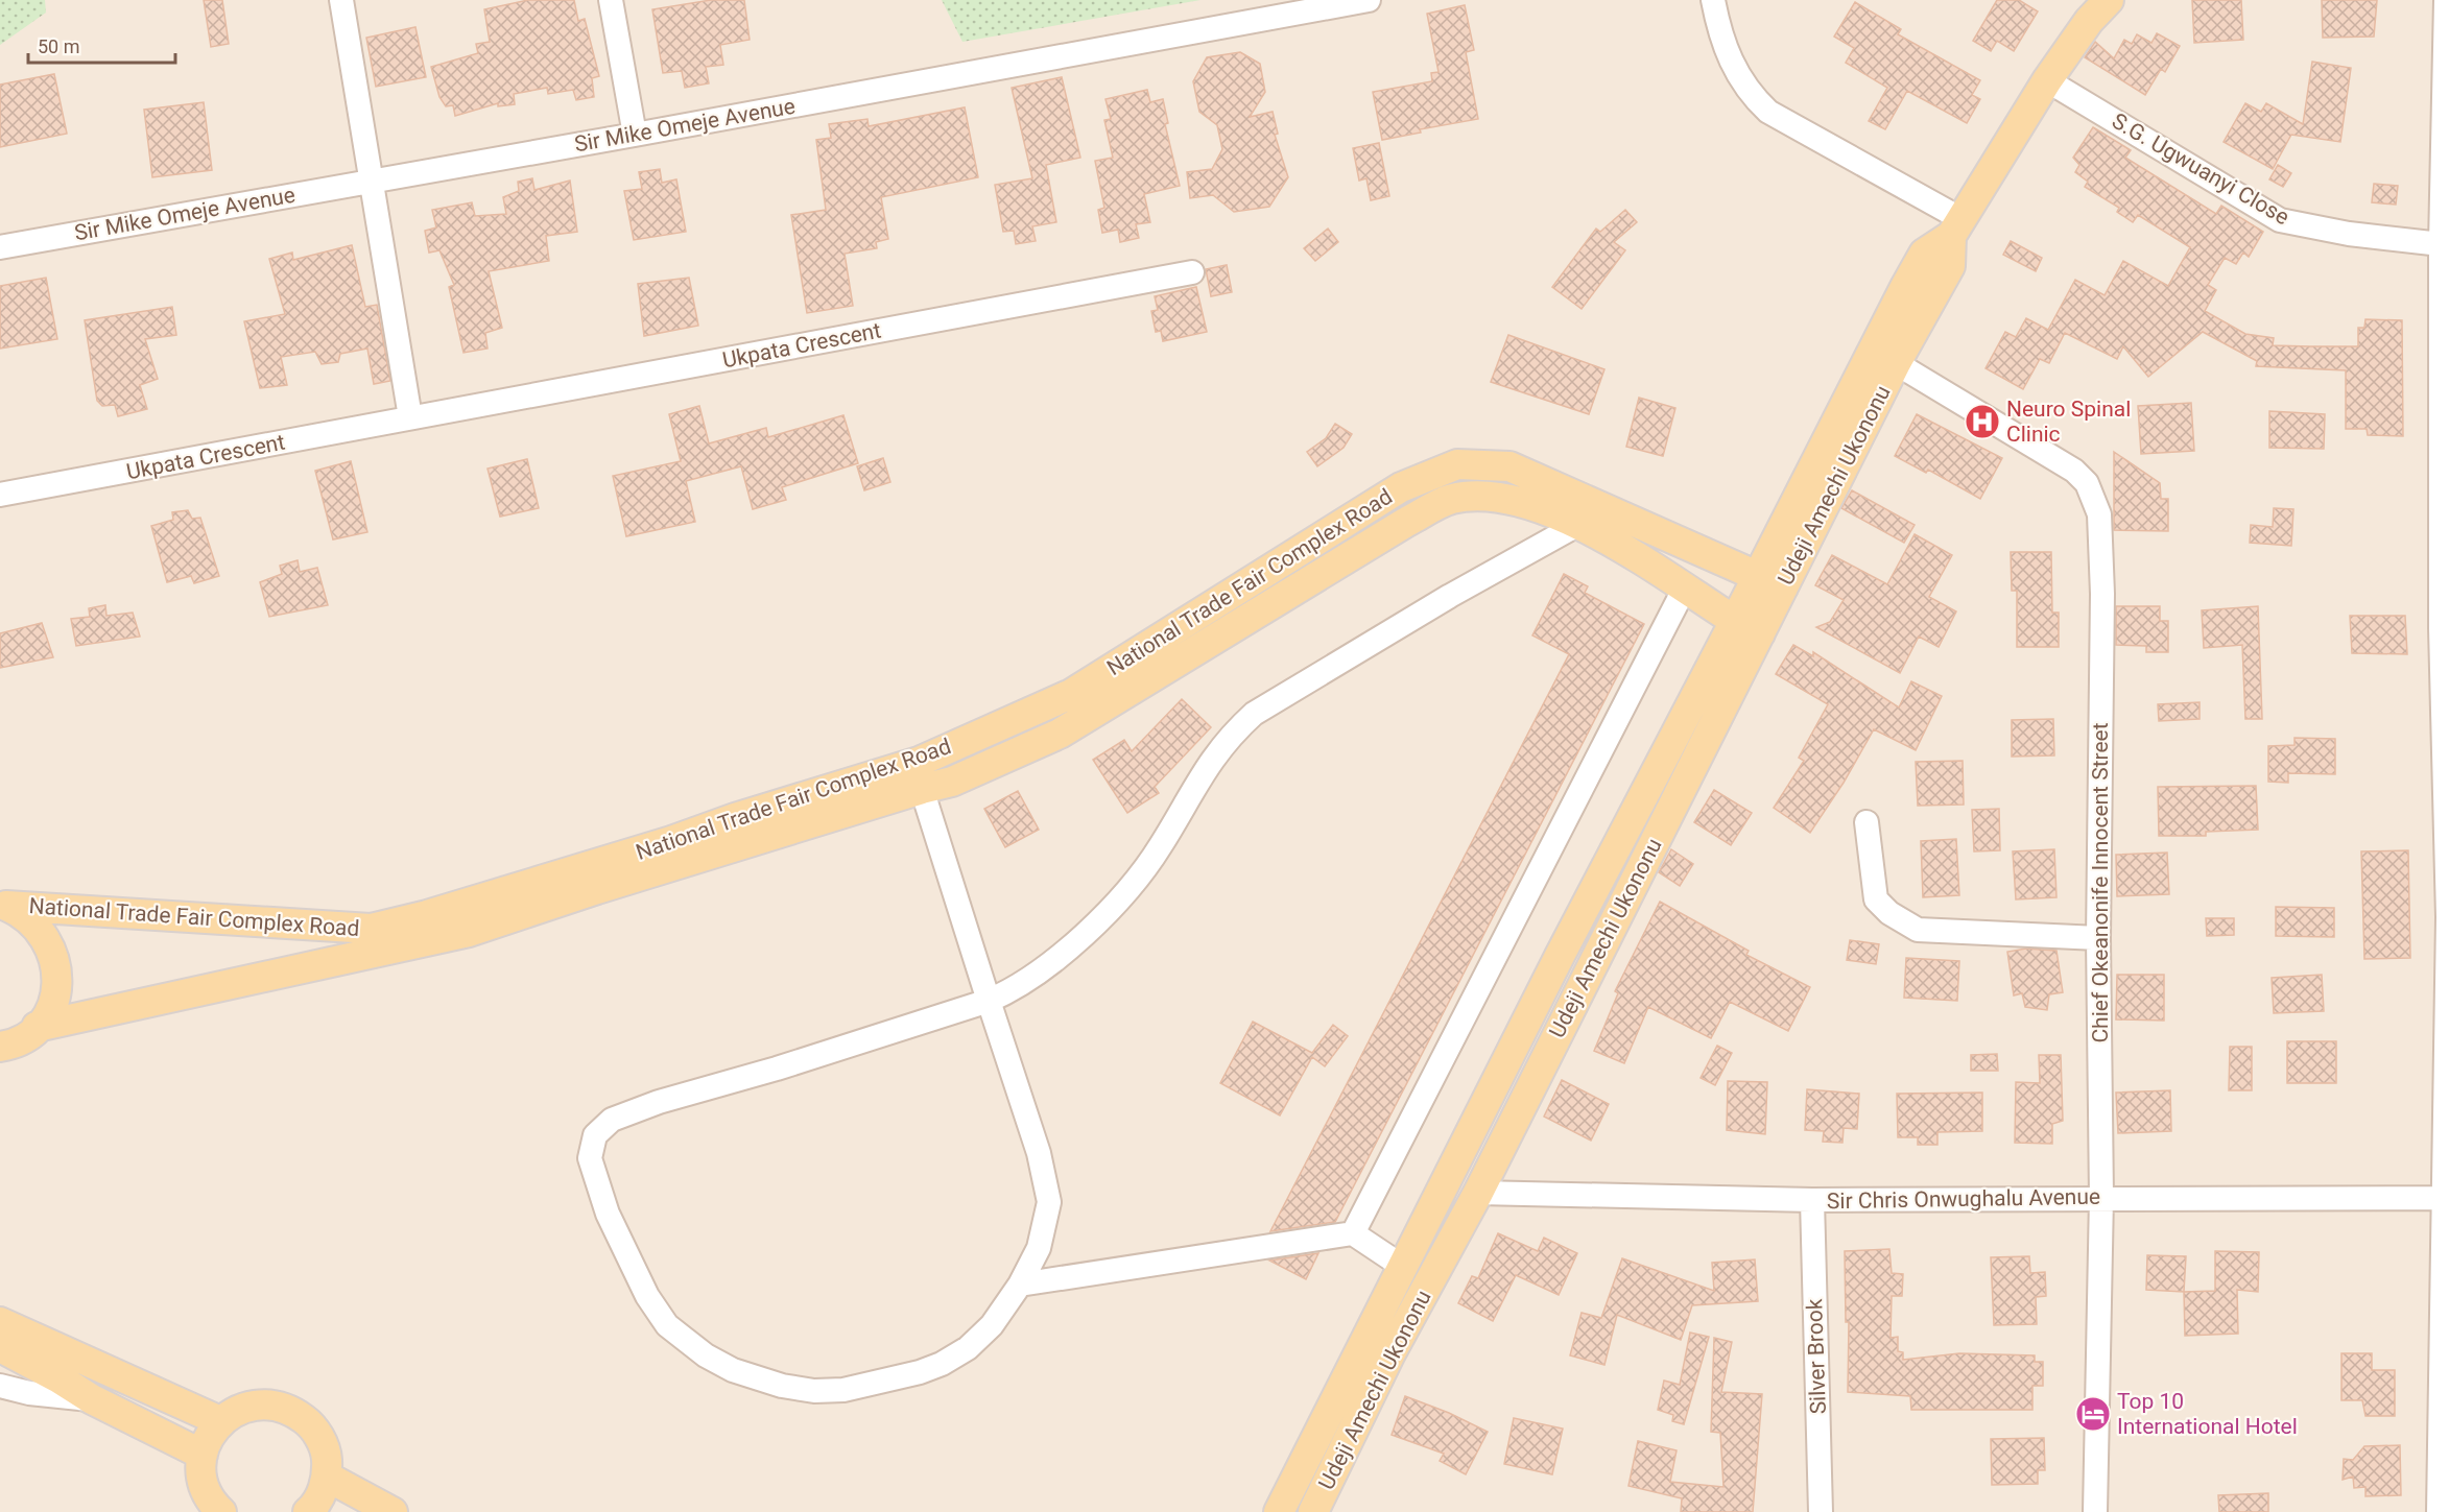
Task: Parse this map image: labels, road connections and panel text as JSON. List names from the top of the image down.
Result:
{
  "streets": {
    "main road": ["Udeji Amechi Ukononu", "National Trade Fair Complex Road"],
    "street": [
      "Sir Mike Omeje Avenue",
      "S.G. Ugwuanyi Close",
      "Ukpata Crescent",
      "Chief Okeanonife Innocent Street",
      "Sir Chris Onwughalu Avenue",
      "Silver Brook"
    ]
  },
  "crossings": [
    ["Udeji Amechi Ukononu", "National Trade Fair Complex Road"],
    ["Udeji Amechi Ukononu", "Chief Okeanonife Innocent Street"],
    ["Udeji Amechi Ukononu", "Sir Chris Onwughalu Avenue"],
    ["Chief Okeanonife Innocent Street", "Sir Chris Onwughalu Avenue"],
    ["Sir Chris Onwughalu Avenue", "Silver Brook"]
  ],
  "places": {
    "hospital": ["Neuro Spinal Clinic"],
    "hotel": ["Top 10 International Hotel"]
  },
  "scale_bar": "50 m"
}
